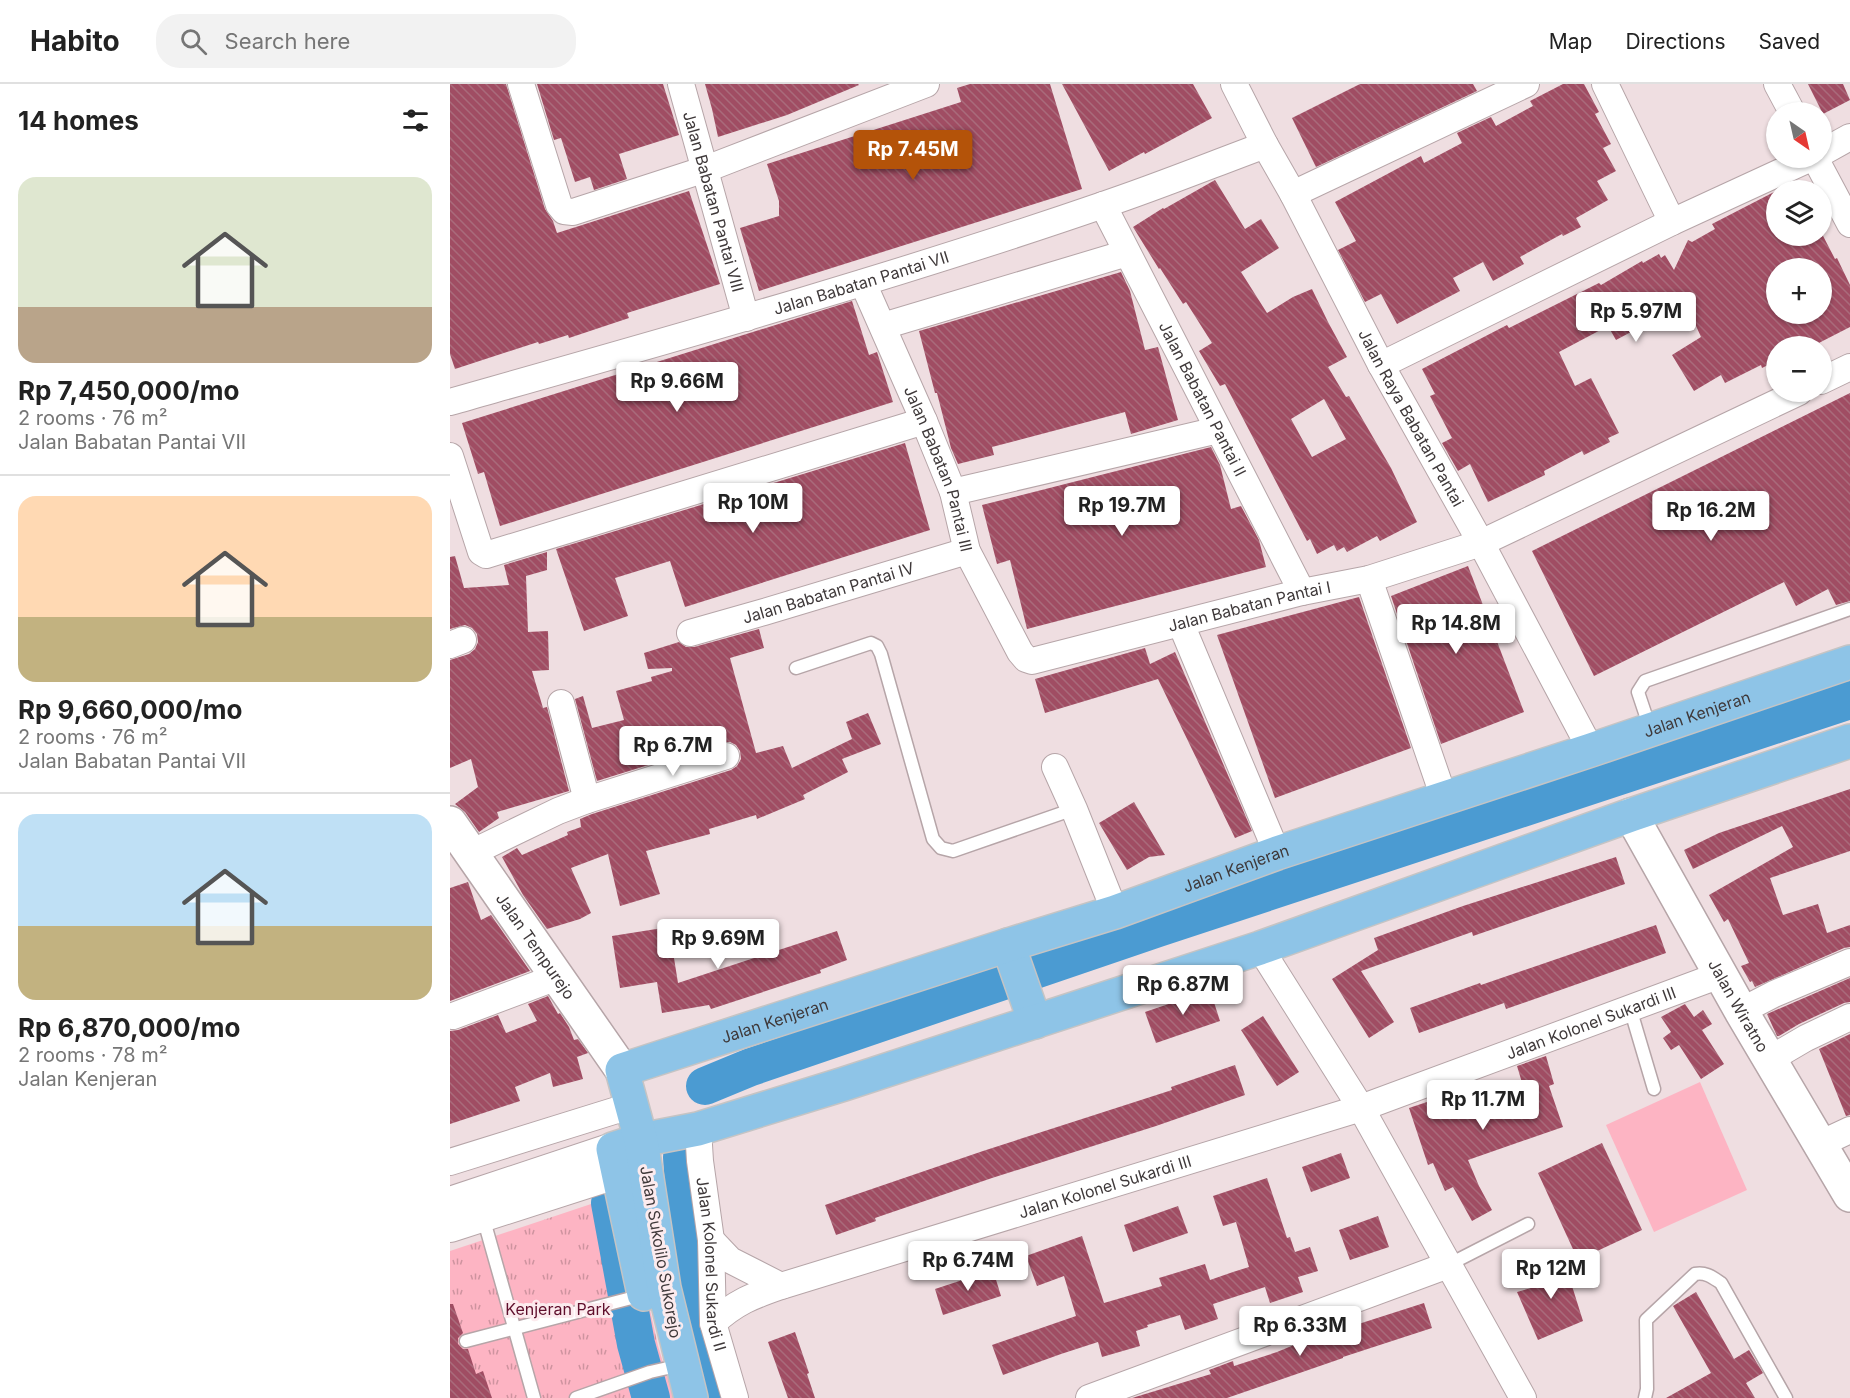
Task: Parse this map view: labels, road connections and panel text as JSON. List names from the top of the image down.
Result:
{
  "streets": {
    "main road": [
      "Jalan Kenjeran",
      "Jalan Tempurejo",
      "Jalan Wiratno",
      "Jalan Sukolilo Sukorejo"
    ],
    "street": [
      "Jalan Babatan Pantai VIII",
      "Jalan Babatan Pantai VII",
      "Jalan Babatan Pantai II",
      "Jalan Raya Babatan Pantai",
      "Jalan Babatan Pantai Ill",
      "Jalan Babatan Pantai IV",
      "Jalan Babatan Pantai I",
      "Jalan Kolonel Sukardi III",
      "Jalan Kolonel Sukardi II"
    ]
  },
  "crossings": [
    ["Jalan Babatan Pantai VIII", "Jalan Babatan Pantai VII"],
    ["Jalan Babatan Pantai VII", "Jalan Babatan Pantai II"],
    ["Jalan Babatan Pantai VII", "Jalan Raya Babatan Pantai"],
    ["Jalan Babatan Pantai VII", "Jalan Babatan Pantai Ill"],
    ["Jalan Babatan Pantai II", "Jalan Babatan Pantai I"],
    ["Jalan Raya Babatan Pantai", "Jalan Babatan Pantai I"],
    ["Jalan Raya Babatan Pantai", "Jalan Kenjeran"],
    ["Jalan Babatan Pantai Ill", "Jalan Babatan Pantai IV"],
    ["Jalan Babatan Pantai Ill", "Jalan Babatan Pantai I"],
    ["Jalan Kenjeran", "Jalan Tempurejo"],
    ["Jalan Kenjeran", "Jalan Sukolilo Sukorejo"],
    ["Jalan Tempurejo", "Jalan Sukolilo Sukorejo"],
    ["Jalan Wiratno", "Jalan Kolonel Sukardi III"],
    ["Jalan Kolonel Sukardi III", "Jalan Kolonel Sukardi II"]
  ],
  "parks": ["Kenjeran Park"],
  "north": "bottom right",
  "page": {
    "header": "Habito",
    "search": "Search here",
    "nav": ["Map", "Directions", "Saved"],
    "heading": "14 homes",
    "map_buttons": ["+", "−"],
    "price": [
      "Rp 7.45M",
      "Rp 5.97M",
      "Rp 9.66M",
      "Rp 10M",
      "Rp 19.7M",
      "Rp 16.2M",
      "Rp 14.8M",
      "Rp 6.7M",
      "Rp 9.69M",
      "Rp 6.87M",
      "Rp 11.7M",
      "Rp 6.74M",
      "Rp 12M",
      "Rp 6.33M"
    ],
    "list": [
      {
        "name": "Rp 7,450,000/mo",
        "note": "2 rooms · 76 m² · Jalan Babatan Pantai VII"
      },
      {
        "name": "Rp 9,660,000/mo",
        "note": "2 rooms · 76 m² · Jalan Babatan Pantai VII"
      },
      {
        "name": "Rp 6,870,000/mo",
        "note": "2 rooms · 78 m² · Jalan Kenjeran"
      }
    ]
  }
}
